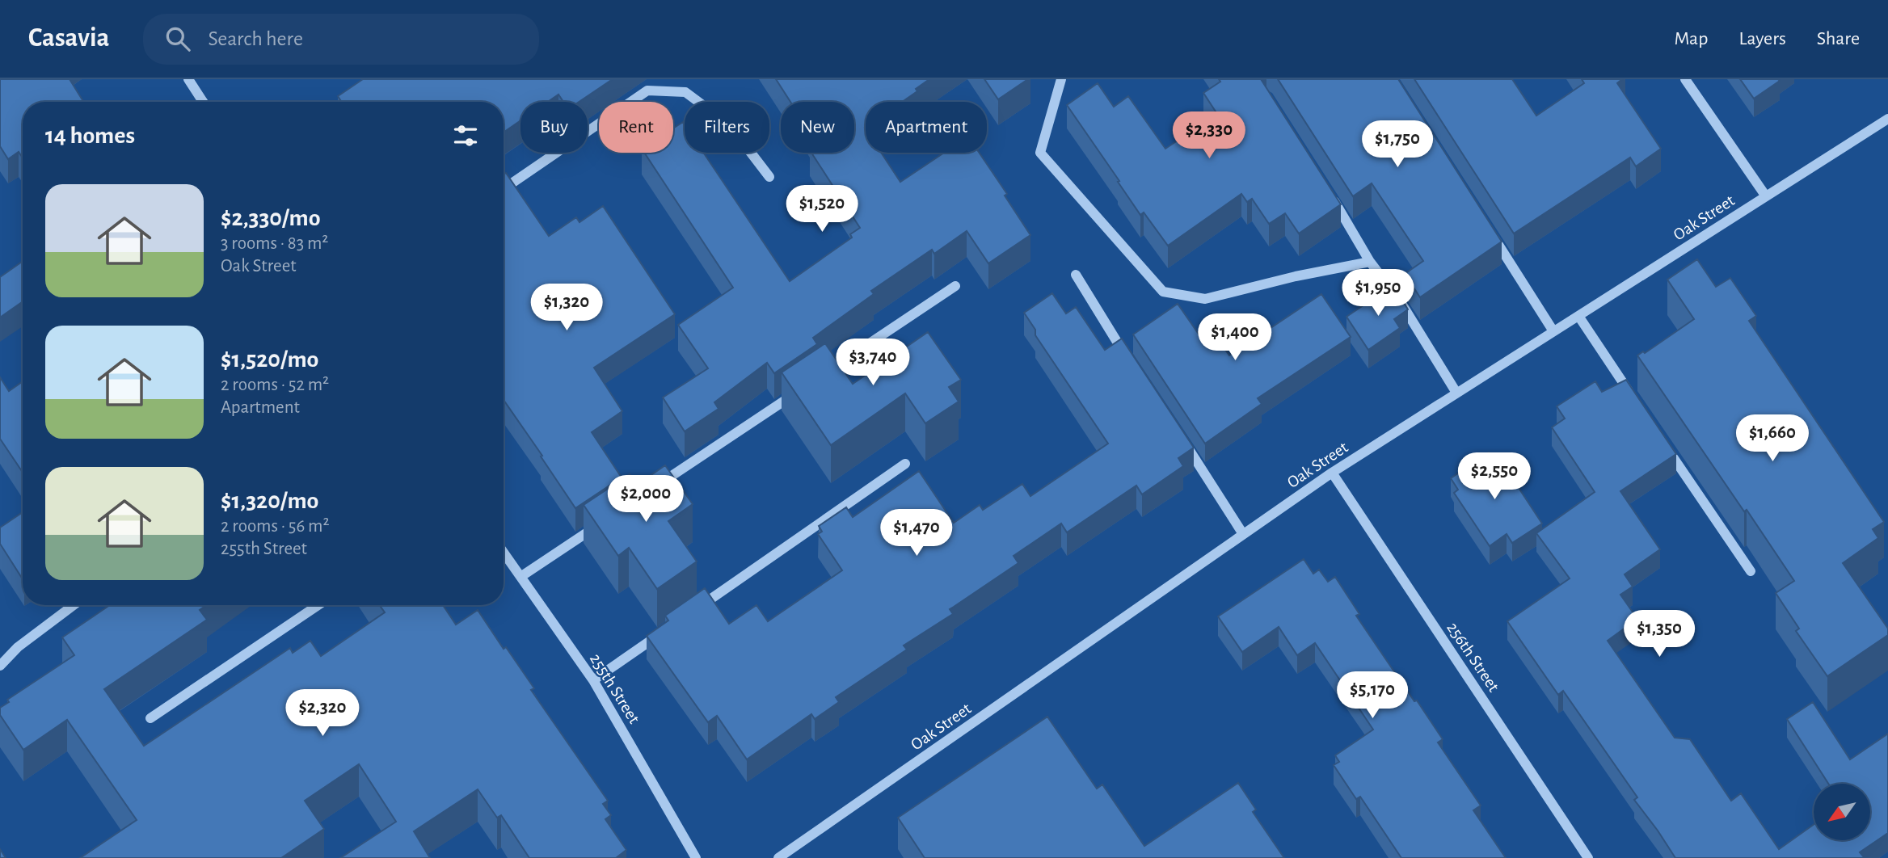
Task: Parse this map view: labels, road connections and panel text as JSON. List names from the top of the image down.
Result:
{
  "streets": {
    "street": ["Oak Street", "256th Street", "255th Street"]
  },
  "crossings": [
    ["Oak Street", "256th Street"]
  ],
  "north": "bottom left",
  "page": {
    "header": "Casavia",
    "search": "Search here",
    "nav": ["Map", "Layers", "Share"],
    "chip": [
      "Buy",
      "Rent",
      "Filters",
      "New",
      "Apartment"
    ],
    "heading": "14 homes",
    "price": [
      "$2,330",
      "$1,750",
      "$1,520",
      "$1,950",
      "$1,320",
      "$1,400",
      "$3,740",
      "$1,660",
      "$2,550",
      "$2,000",
      "$1,470",
      "$1,350",
      "$5,170",
      "$2,320"
    ],
    "list": [
      {
        "name": "$2,330/mo",
        "note": "3 rooms · 83 m² · Oak Street"
      },
      {
        "name": "$1,520/mo",
        "note": "2 rooms · 52 m² · Apartment"
      },
      {
        "name": "$1,320/mo",
        "note": "2 rooms · 56 m² · 255th Street"
      }
    ]
  }
}
